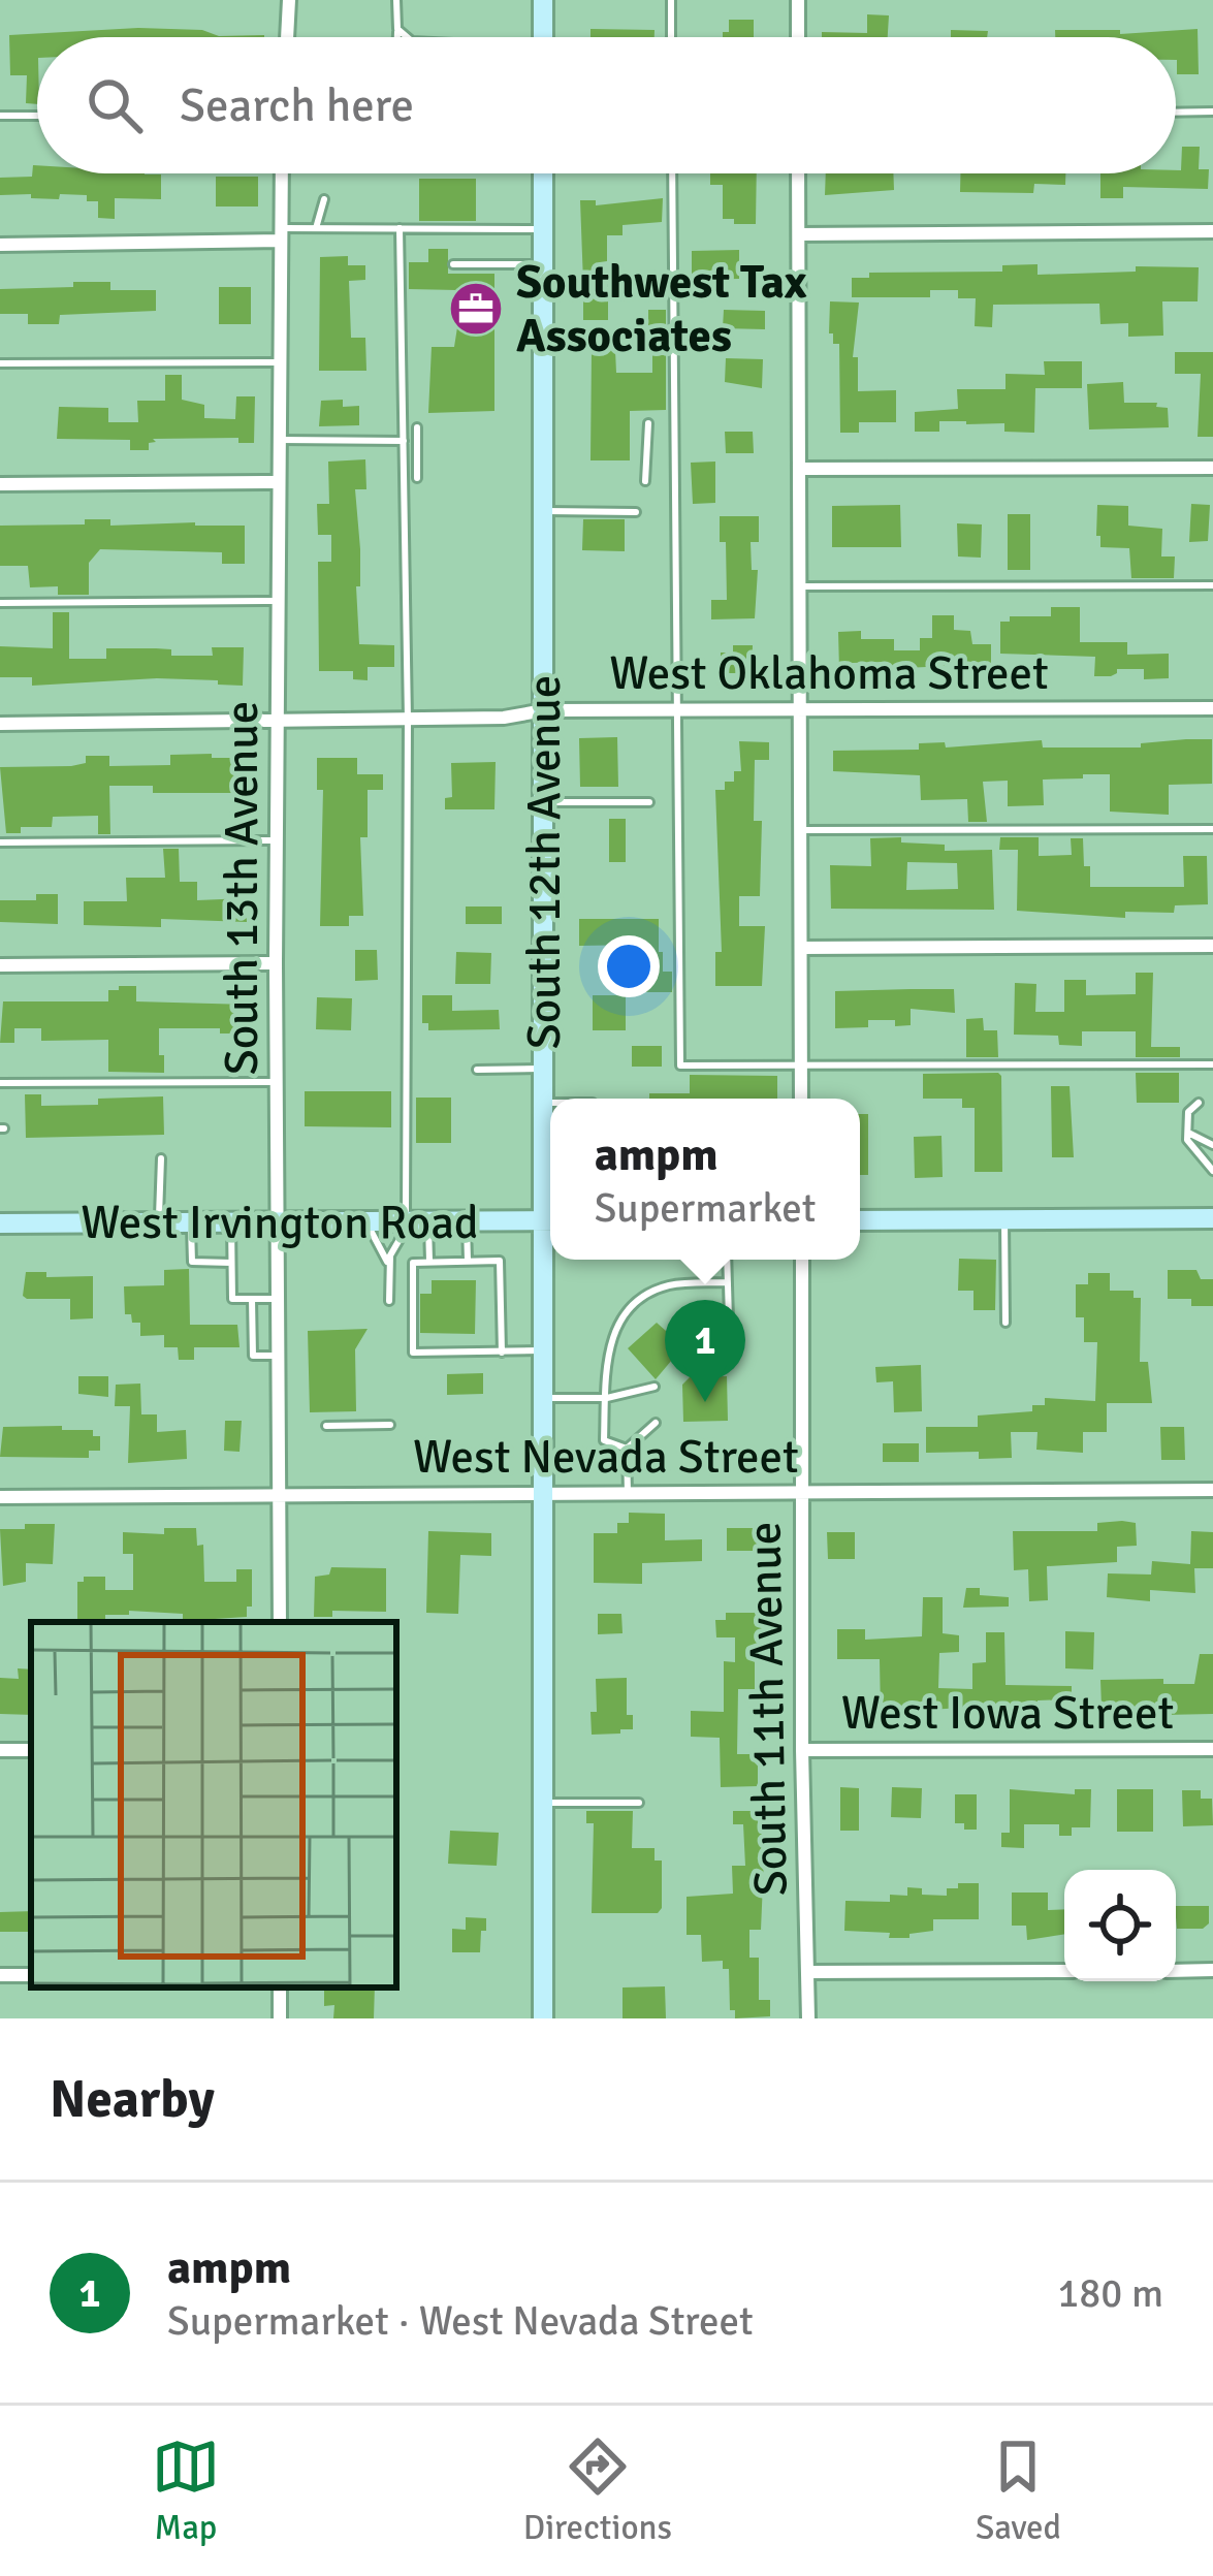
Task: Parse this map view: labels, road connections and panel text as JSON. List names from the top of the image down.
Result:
{
  "streets": {
    "main road": ["South 12th Avenue", "West Irvington Road"],
    "street": [
      "West Oklahoma Street",
      "South 13th Avenue",
      "West Nevada Street",
      "South 11th Avenue",
      "West Iowa Street"
    ]
  },
  "crossings": [
    ["West Oklahoma Street", "South 12th Avenue"],
    ["West Oklahoma Street", "South 13th Avenue"],
    ["South 12th Avenue", "West Nevada Street"],
    ["South 13th Avenue", "West Irvington Road"],
    ["South 13th Avenue", "West Nevada Street"],
    ["West Nevada Street", "South 11th Avenue"],
    ["South 11th Avenue", "West Iowa Street"]
  ],
  "places": {
    "office": ["Southwest Tax Associates"]
  },
  "page": {
    "search": "Search here",
    "popup": ["ampm", "Supermarket"],
    "pins": "1",
    "heading": "Nearby",
    "list": [
      {
        "mark": "1",
        "name": "ampm",
        "note": "Supermarket · West Nevada Street",
        "value": "180 m"
      }
    ],
    "nav": ["Map", "Directions", "Saved"]
  }
}
